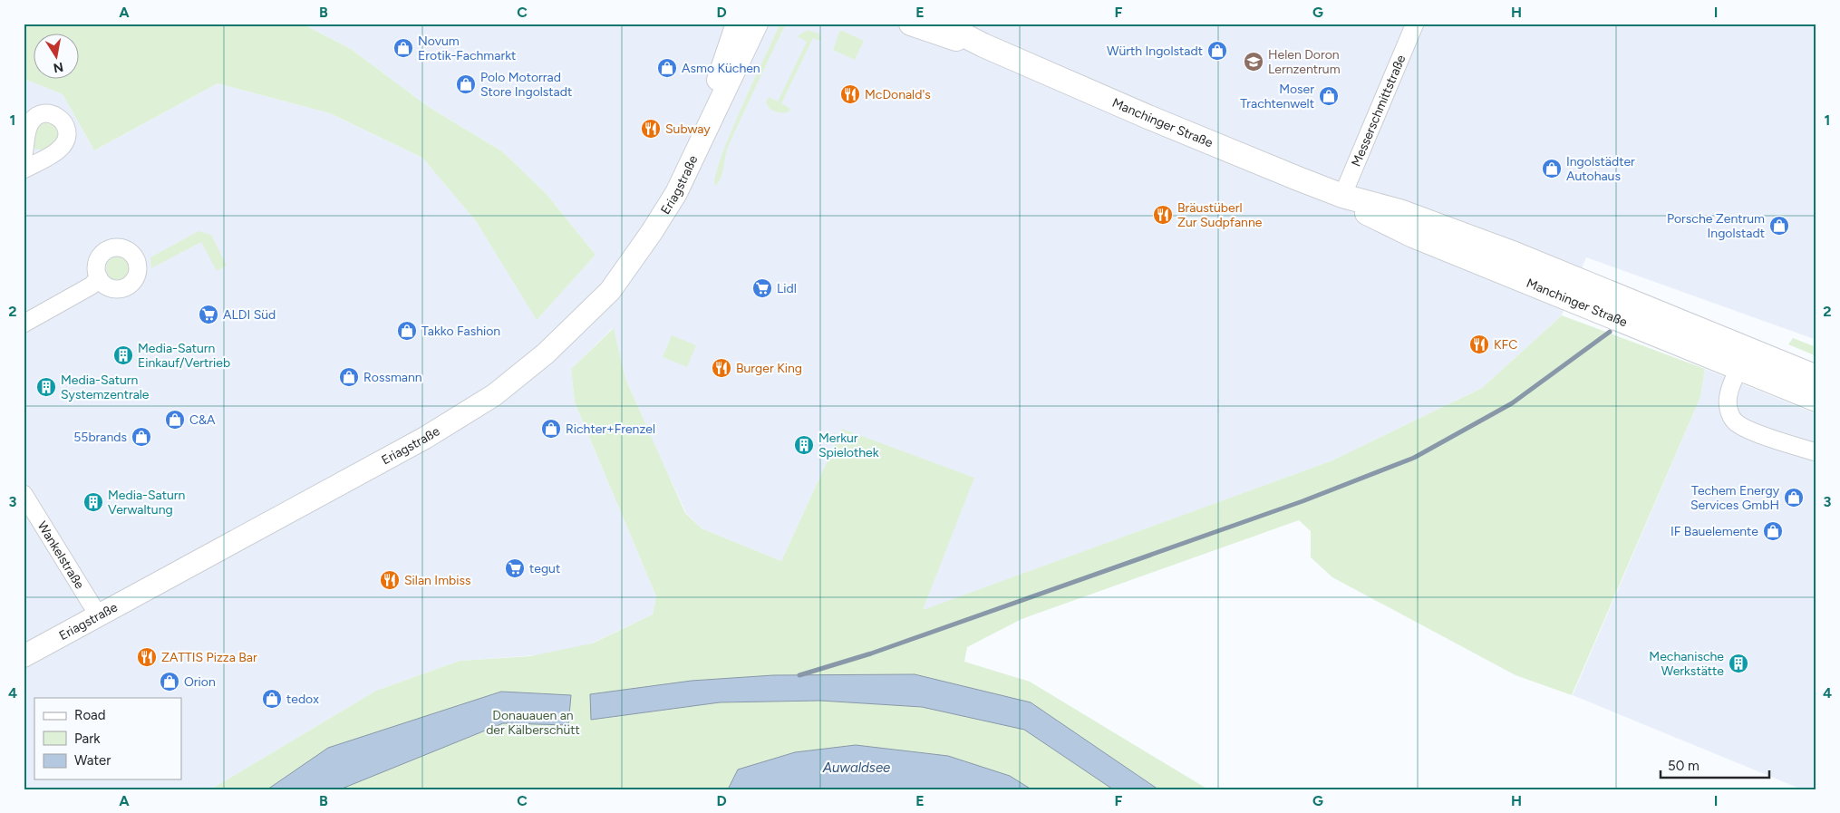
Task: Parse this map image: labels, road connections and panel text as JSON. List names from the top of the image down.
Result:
{
  "streets": {
    "main road": ["Manchinger Straße"],
    "street": ["Messerschmittstraße", "Eriagstraße", "Wankelstraße"]
  },
  "crossings": [
    ["Messerschmittstraße", "Manchinger Straße"],
    ["Eriagstraße", "Wankelstraße"]
  ],
  "water": ["Auwaldsee"],
  "parks": ["Donauauen an der Kälberschütt"],
  "places": {
    "shop": [
      "Novum Erotik-Fachmarkt",
      "Würth Ingolstadt",
      "Asmo Küchen",
      "Polo Motorrad Store Ingolstadt",
      "Moser Trachtenwelt",
      "Ingolstädter Autohaus",
      "Porsche Zentrum Ingolstadt",
      "Takko Fashion",
      "Rossmann",
      "C&A",
      "Richter+Frenzel",
      "55brands",
      "Techem Energy Services GmbH",
      "IF Bauelemente",
      "Orion",
      "tedox"
    ],
    "school or university": ["Helen Doron Lernzentrum"],
    "restaurant": [
      "McDonald's",
      "Subway",
      "Bräustüberl Zur Sudpfanne",
      "KFC",
      "Burger King",
      "Silan Imbiss",
      "ZATTIS Pizza Bar"
    ],
    "supermarket": ["Lidl", "ALDI Süd", "tegut"],
    "building": [
      "Media-Saturn Einkauf/Vertrieb",
      "Media-Saturn Systemzentrale",
      "Merkur Spielothek",
      "Media-Saturn Verwaltung",
      "Mechanische Werkstätte"
    ]
  },
  "legend": ["Road", "Park", "Water"],
  "scale_bar": "50 m",
  "north": "bottom",
  "grid": {
    "columns": [
      "A",
      "B",
      "C",
      "D",
      "E",
      "F",
      "G",
      "H",
      "I"
    ],
    "rows": [
      "1",
      "2",
      "3",
      "4"
    ]
  }
}
